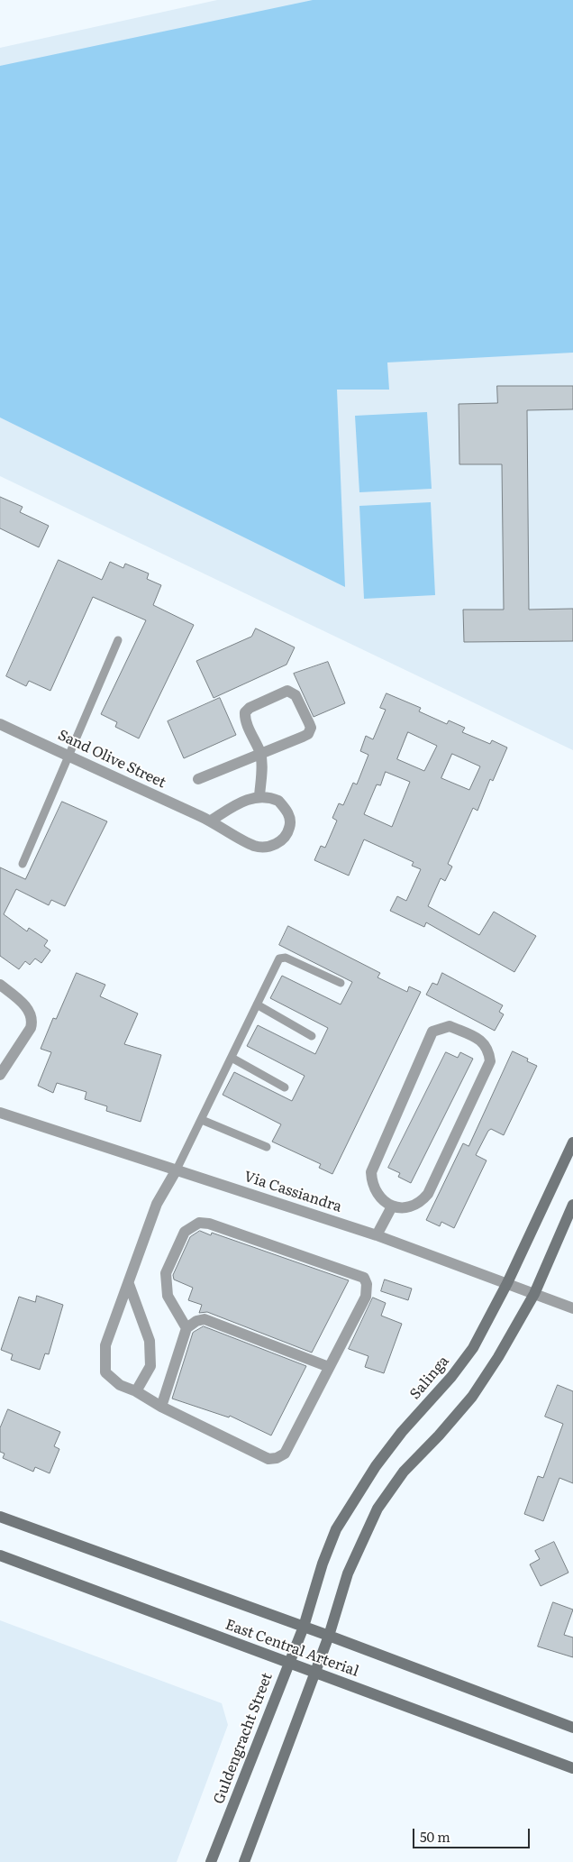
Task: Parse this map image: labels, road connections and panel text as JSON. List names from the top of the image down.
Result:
{
  "streets": {
    "street": [
      "Sand Olive Street",
      "Via Cassiandra",
      "Salinga",
      "East Central Arterial",
      "Guldengracht Street"
    ]
  },
  "crossings": [
    ["Via Cassiandra", "Salinga"],
    ["Salinga", "East Central Arterial"],
    ["Salinga", "Guldengracht Street"],
    ["East Central Arterial", "Guldengracht Street"]
  ],
  "scale_bar": "50 m"
}
